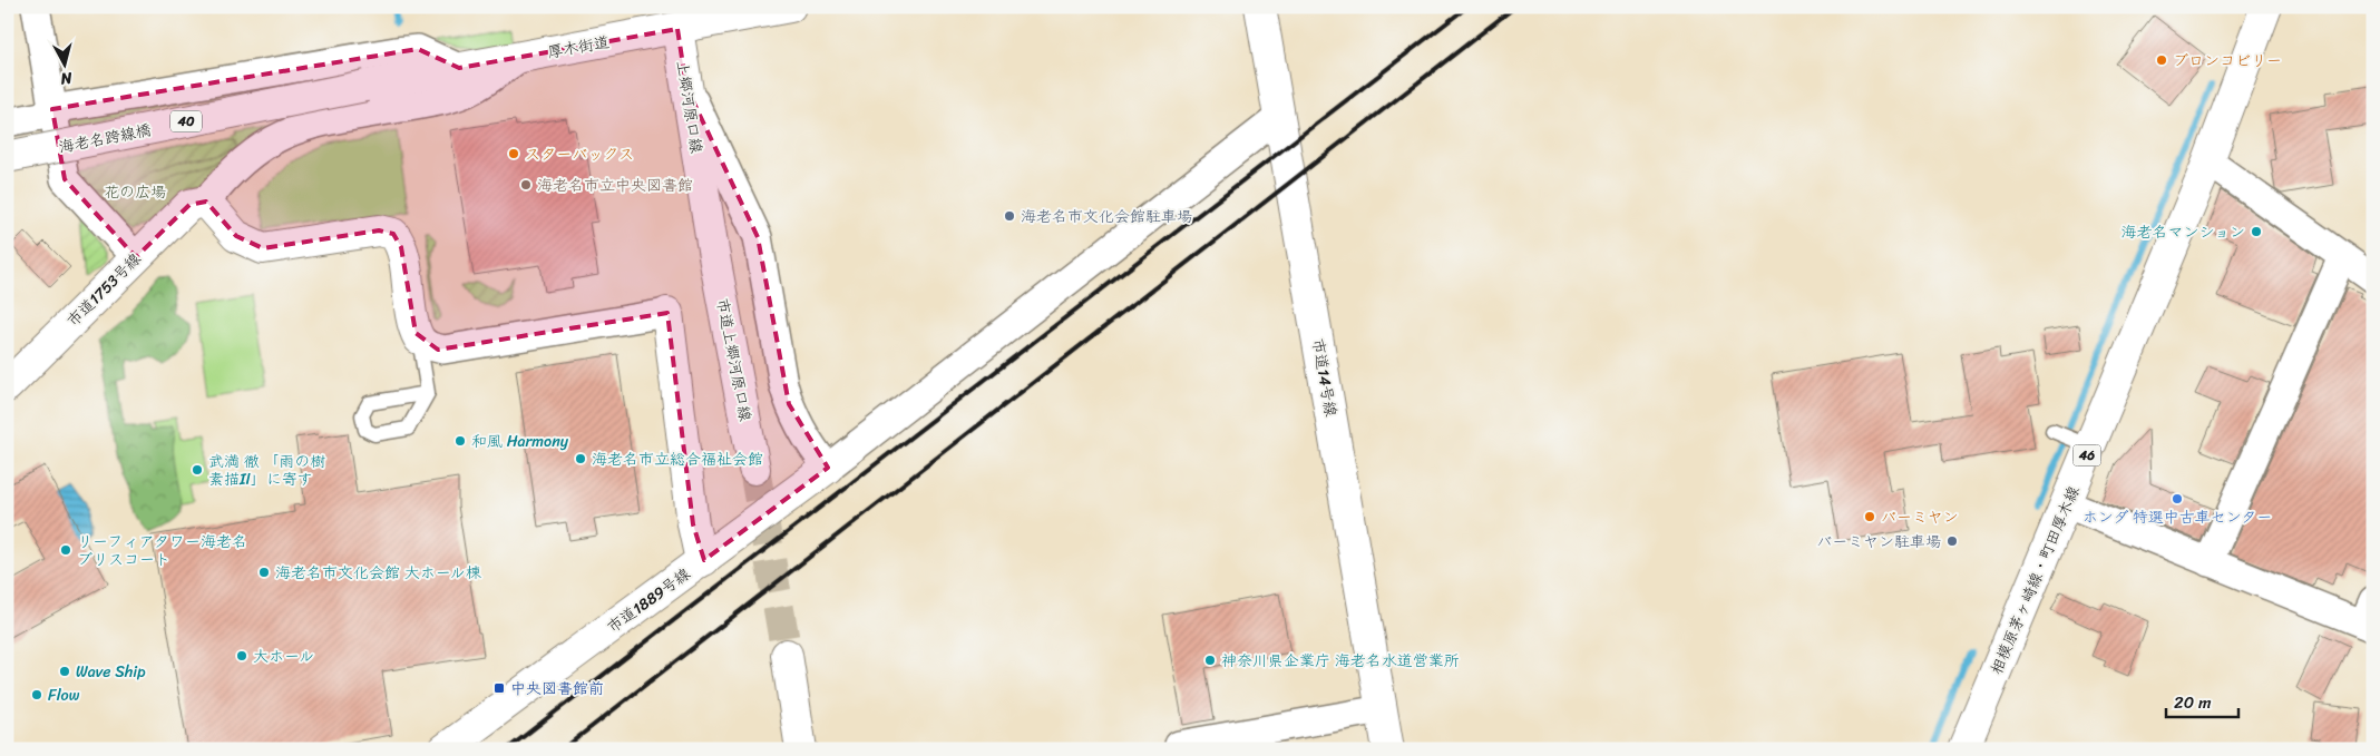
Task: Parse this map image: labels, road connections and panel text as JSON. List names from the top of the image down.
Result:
{
  "streets": {
    "street": [
      "厚木街道",
      "上郷河原口線",
      "40",
      "海老名跨線橋",
      "市道1753号線",
      "市道上郷河原口線",
      "市道14号線",
      "46",
      "相模原茅ヶ崎線・町田厚木線",
      "市道1889号線"
    ]
  },
  "crossings": [
    ["厚木街道", "上郷河原口線"],
    ["厚木街道", "海老名跨線橋"],
    ["上郷河原口線", "市道上郷河原口線"]
  ],
  "parks": ["花の広場"],
  "places": {
    "other": [
      "ブロンコビリー",
      "スターバックス",
      "海老名市立中央図書館",
      "海老名市文化会館駐車場",
      "海老名マンション",
      "和風 Harmony",
      "海老名市立総合福祉会館",
      "武満 徹 「雨の樹 素描II」に寄す",
      "ホンダ 特選中古車センター",
      "バーミヤン",
      "バーミヤン駐車場",
      "リーフィアタワー海老名 ブリスコート",
      "海老名市文化会館 大ホール棟",
      "大ホール",
      "神奈川県企業庁 海老名水道営業所",
      "Wave Ship",
      "Flow"
    ],
    "transit": ["中央図書館前"]
  },
  "scale_bar": "20 m",
  "north": "bottom"
}
